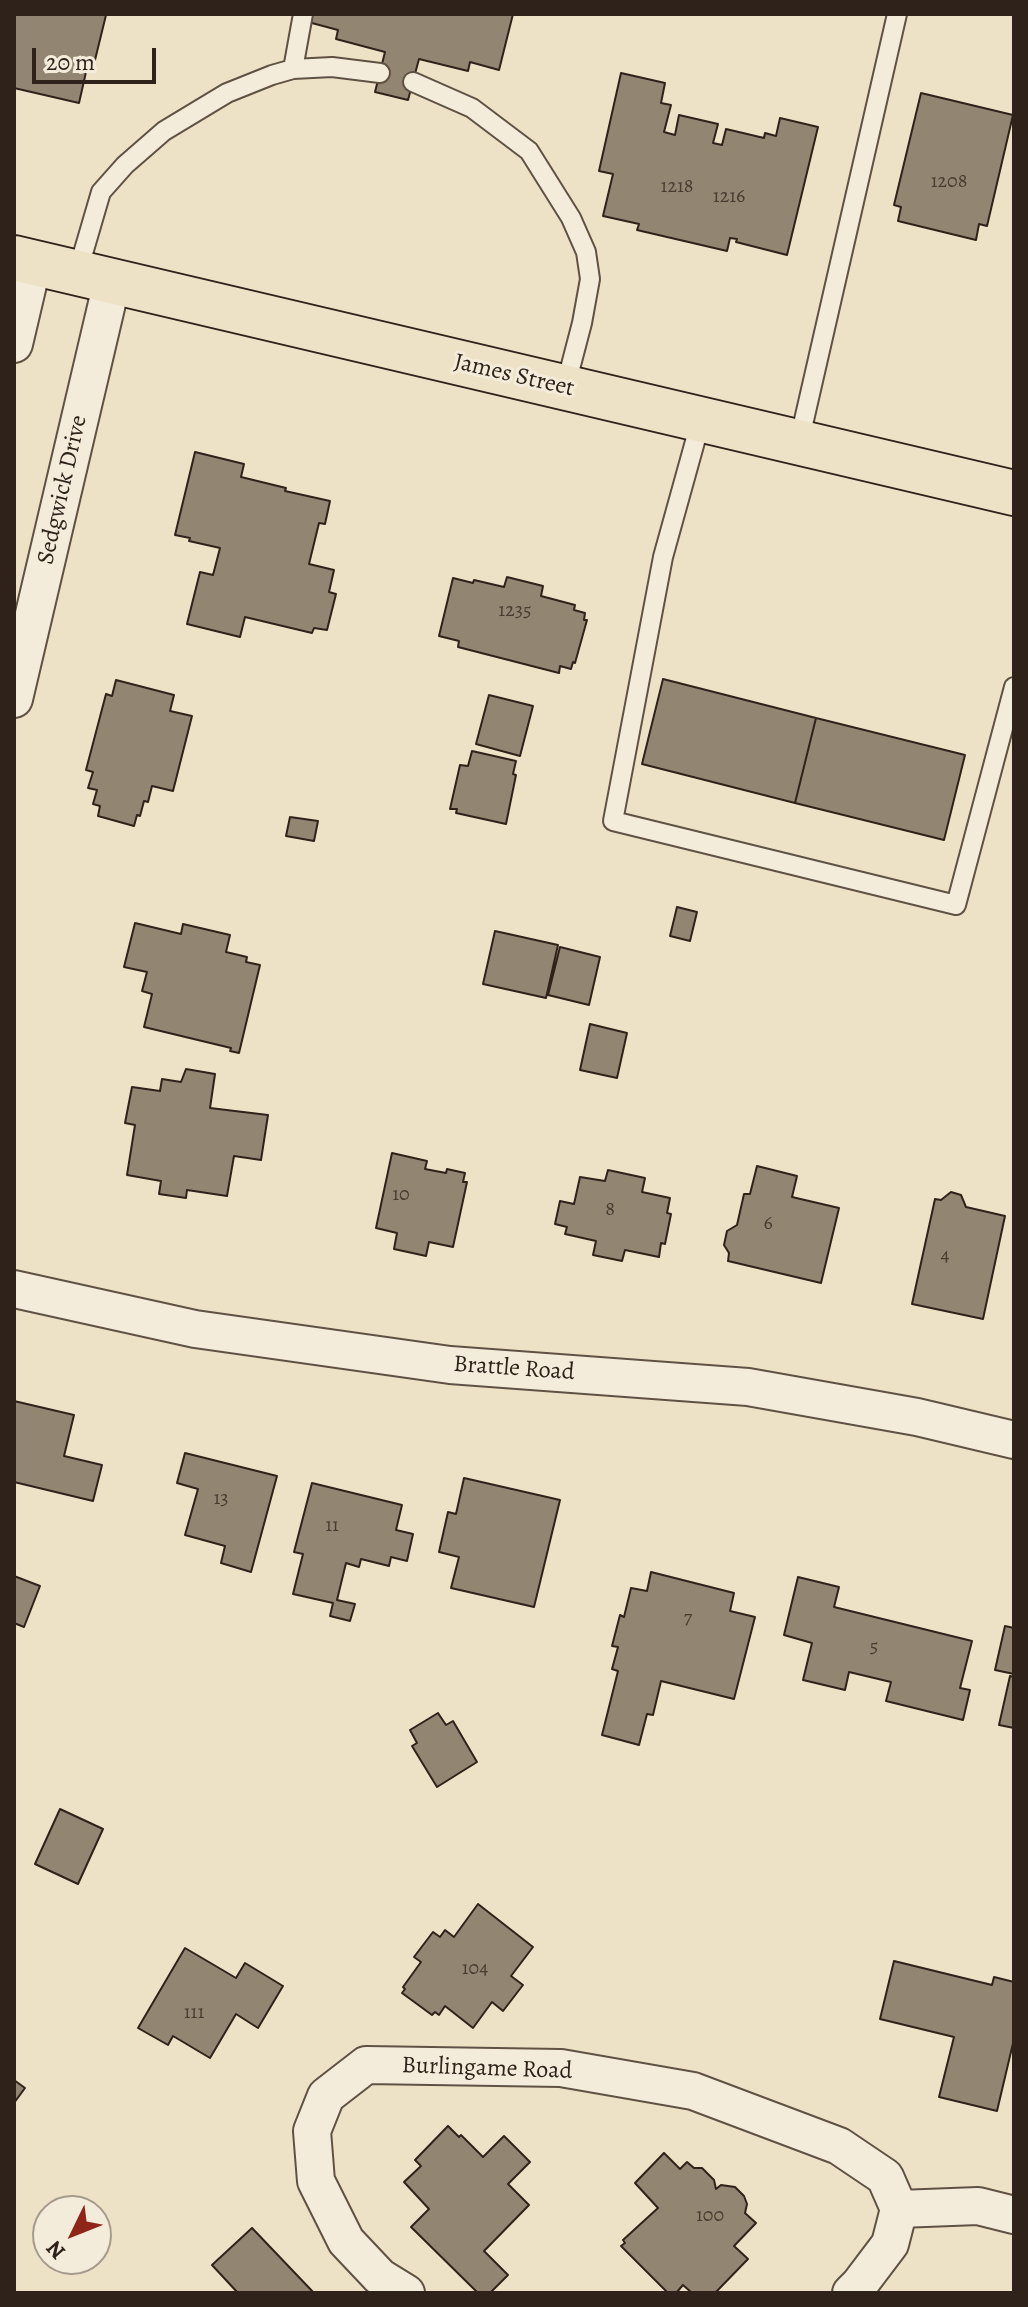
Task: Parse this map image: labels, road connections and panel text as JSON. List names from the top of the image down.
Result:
{
  "streets": {
    "main road": ["James Street"],
    "street": ["Sedgwick Drive", "Brattle Road", "Burlingame Road"]
  },
  "crossings": [
    ["James Street", "Sedgwick Drive"]
  ],
  "house_numbers": [
    "1208",
    "1218",
    "1216",
    "1235",
    "10",
    "8",
    "6",
    "4",
    "13",
    "11",
    "7",
    "5",
    "104",
    "111",
    "100"
  ],
  "scale_bar": "20 m",
  "north": "bottom left"
}
